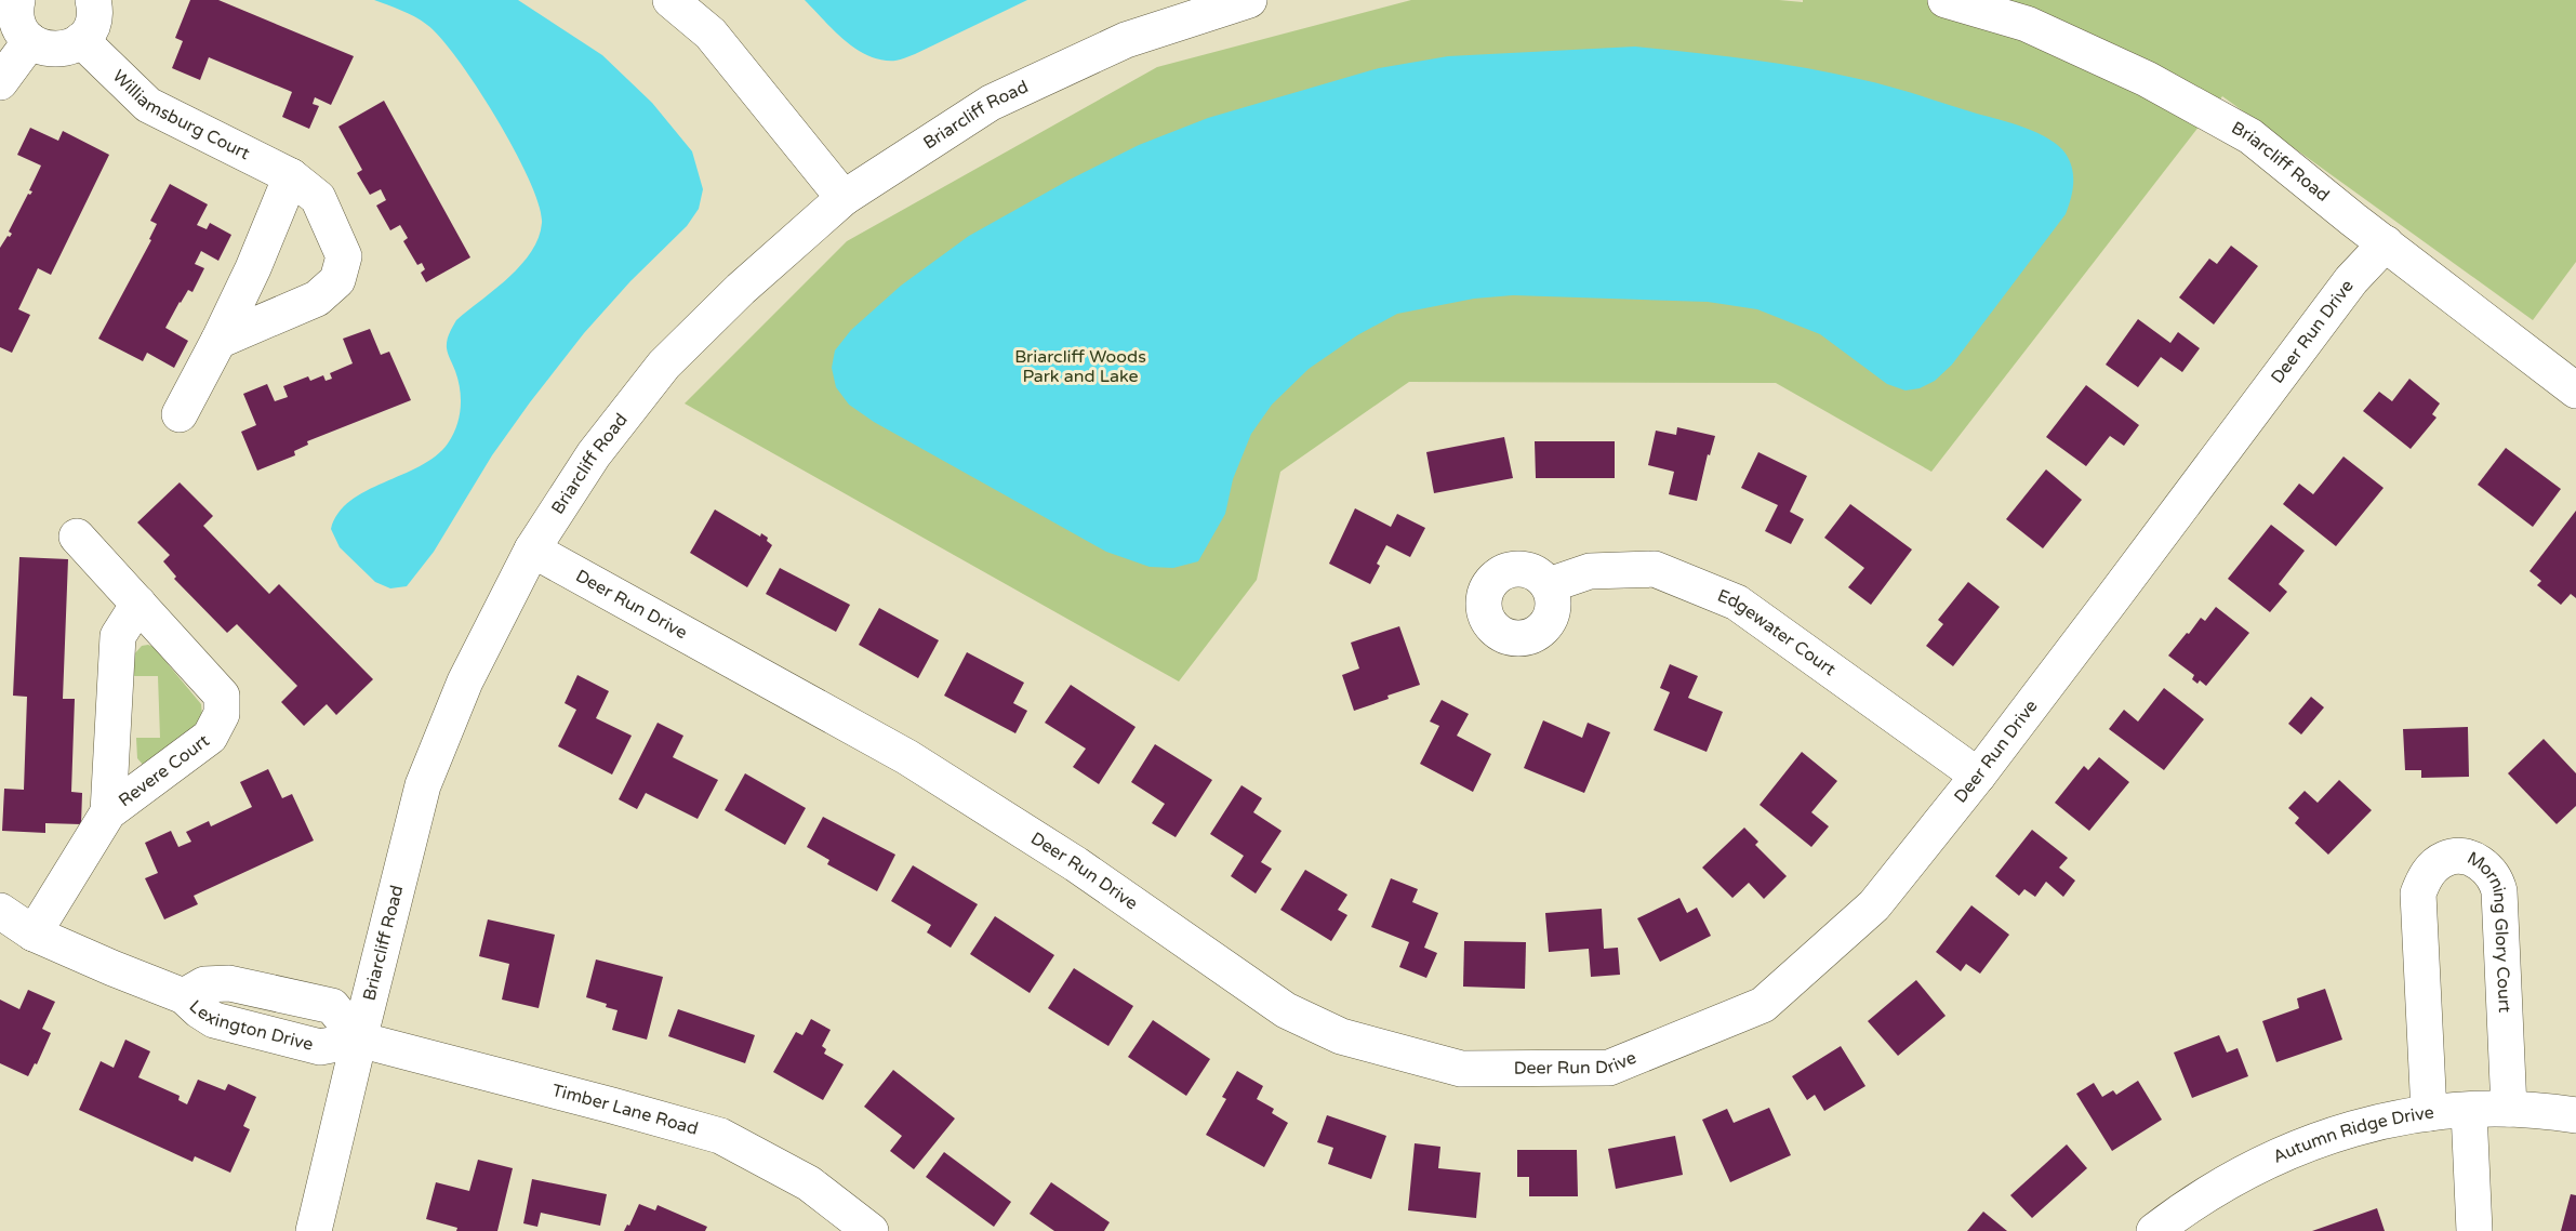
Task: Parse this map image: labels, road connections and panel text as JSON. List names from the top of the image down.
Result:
{
  "streets": {
    "street": [
      "Williamsburg Court",
      "Briarcliff Road",
      "Deer Run Drive",
      "Edgewater Court",
      "Revere Court",
      "Morning Glory Court",
      "Lexington Drive",
      "Timber Lane Road",
      "Autumn Ridge Drive"
    ]
  },
  "crossings": [
    ["Briarcliff Road", "Deer Run Drive"],
    ["Briarcliff Road", "Lexington Drive"],
    ["Briarcliff Road", "Timber Lane Road"],
    ["Deer Run Drive", "Edgewater Court"],
    ["Revere Court", "Lexington Drive"],
    ["Morning Glory Court", "Autumn Ridge Drive"],
    ["Lexington Drive", "Timber Lane Road"]
  ],
  "parks": ["Briarcliff Woods Park and Lake"]
}
